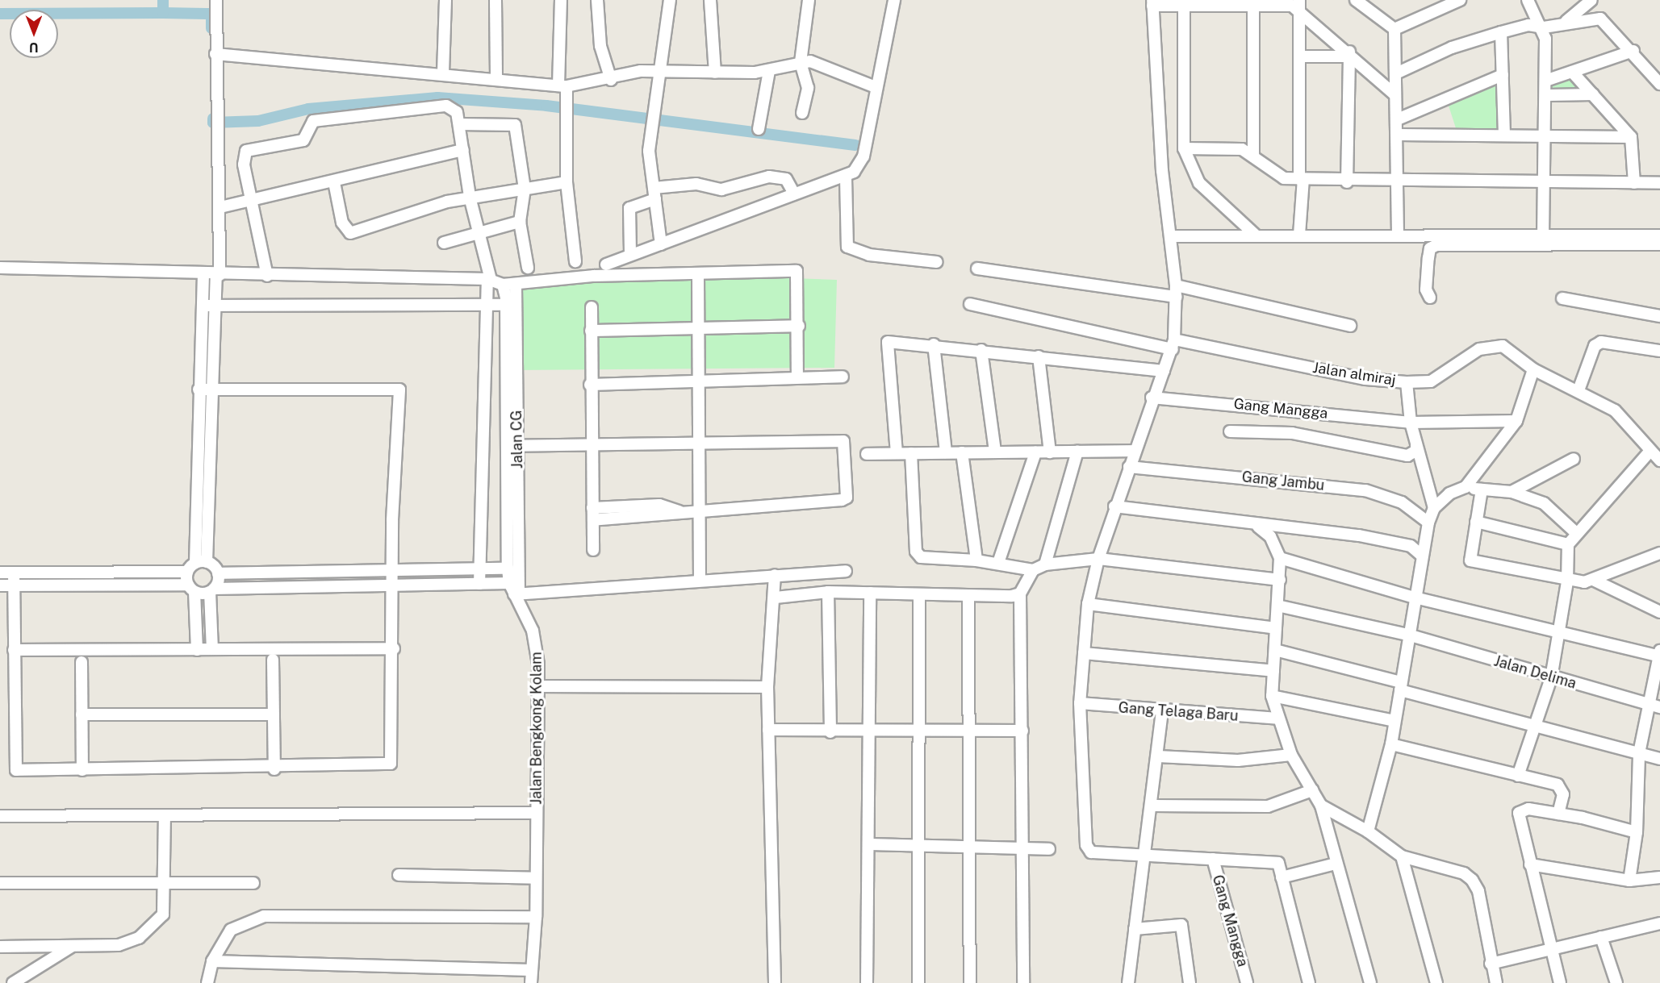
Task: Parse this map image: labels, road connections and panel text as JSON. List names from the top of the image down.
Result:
{
  "streets": {
    "street": [
      "Jalan almiraj",
      "Gang Mangga",
      "Jalan CG",
      "Gang Jambu",
      "Jalan Delima",
      "Gang Telaga Baru",
      "Jalan Bengkong Kolam"
    ]
  },
  "crossings": [
    ["Jalan CG", "Jalan Bengkong Kolam"]
  ],
  "north": "bottom"
}
